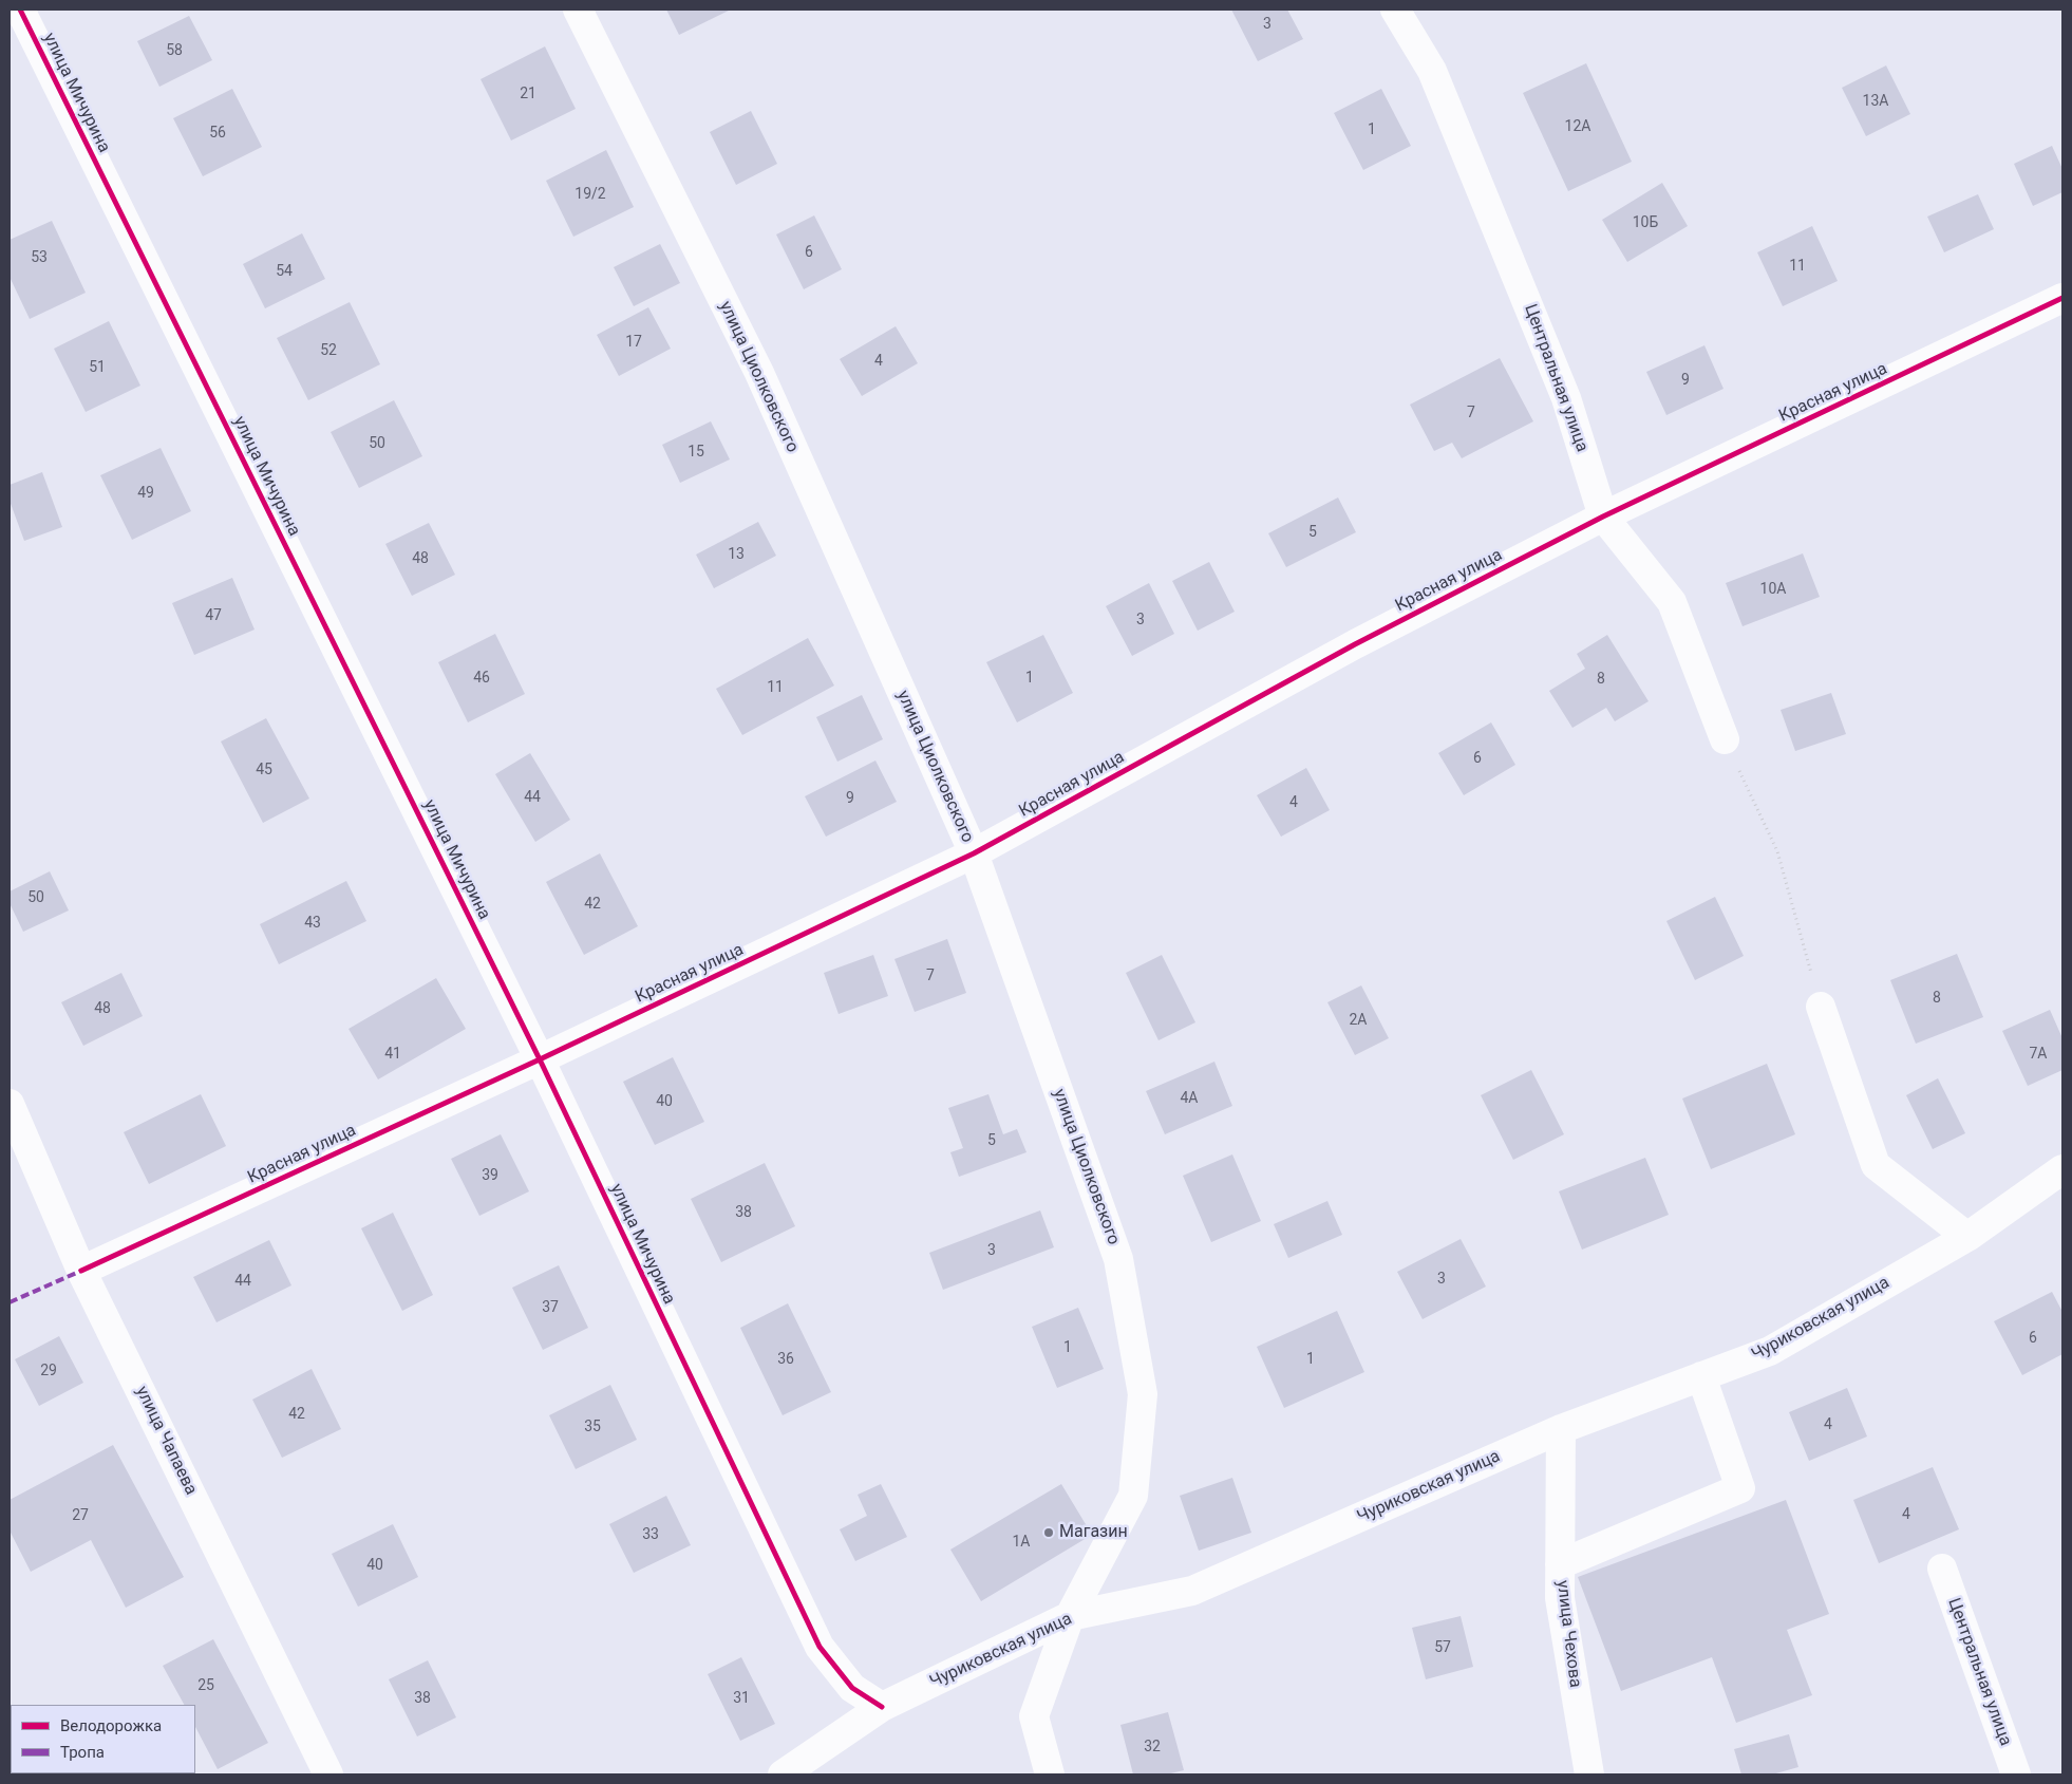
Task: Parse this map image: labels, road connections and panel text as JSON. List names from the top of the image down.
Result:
{
  "streets": {
    "street": [
      "улица Мичурина",
      "улица Циолковского",
      "Центральная улица",
      "Красная улица",
      "Чуриковская улица",
      "улица Чапаева",
      "улица Чехова"
    ]
  },
  "crossings": [
    ["улица Мичурина", "Красная улица"],
    ["улица Мичурина", "Чуриковская улица"],
    ["улица Циолковского", "Красная улица"],
    ["улица Циолковского", "Чуриковская улица"],
    ["Центральная улица", "Красная улица"],
    ["Красная улица", "улица Чапаева"],
    ["Чуриковская улица", "улица Чехова"]
  ],
  "places": ["Магазин"],
  "house_numbers": [
    "3",
    "58",
    "21",
    "13А",
    "12А",
    "1",
    "56",
    "19/2",
    "10Б",
    "6",
    "53",
    "11",
    "54",
    "17",
    "52",
    "4",
    "51",
    "9",
    "7",
    "50",
    "15",
    "49",
    "5",
    "13",
    "48",
    "10А",
    "47",
    "3",
    "46",
    "1",
    "8",
    "11",
    "6",
    "45",
    "44",
    "9",
    "4",
    "50",
    "42",
    "43",
    "7",
    "8",
    "48",
    "2А",
    "41",
    "7А",
    "4А",
    "40",
    "5",
    "39",
    "38",
    "3",
    "3",
    "44",
    "37",
    "6",
    "1",
    "36",
    "1",
    "29",
    "42",
    "4",
    "35",
    "4",
    "27",
    "33",
    "1А",
    "40",
    "57",
    "25",
    "38",
    "31",
    "32"
  ],
  "legend": ["Велодорожка", "Тропа"]
}
